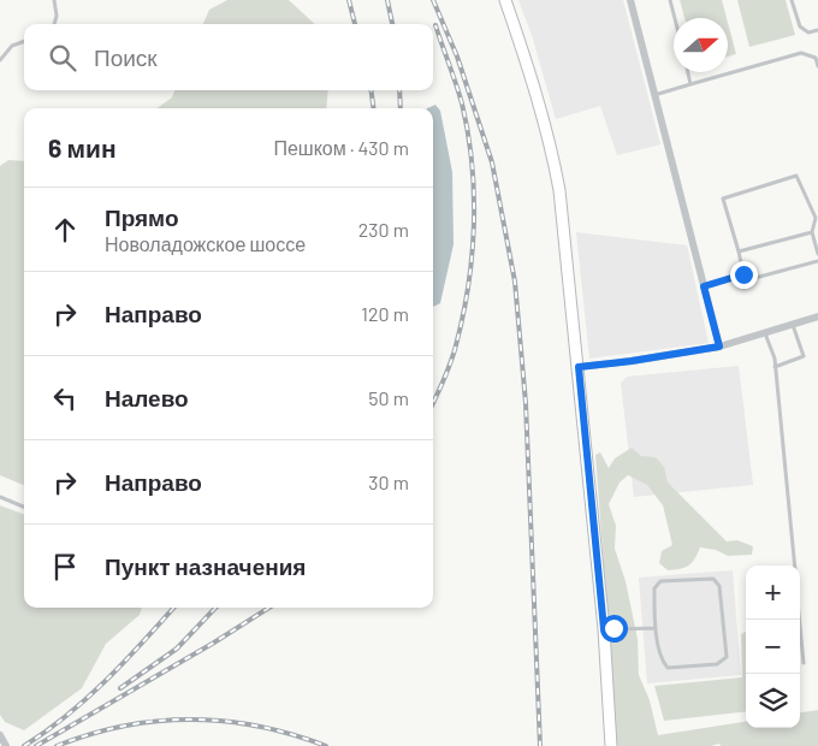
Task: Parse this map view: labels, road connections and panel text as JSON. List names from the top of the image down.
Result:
{
  "north": "right",
  "page": {
    "search": "Поиск",
    "heading": ["6 мин", "Пешком · 430 m"],
    "list": [
      ["Прямо", "Новоладожское шоссе", "230 m"],
      ["Направо", "120 m"],
      ["Налево", "50 m"],
      ["Направо", "30 m"],
      "Пункт назначения"
    ],
    "map_buttons": ["+", "−"]
  }
}
